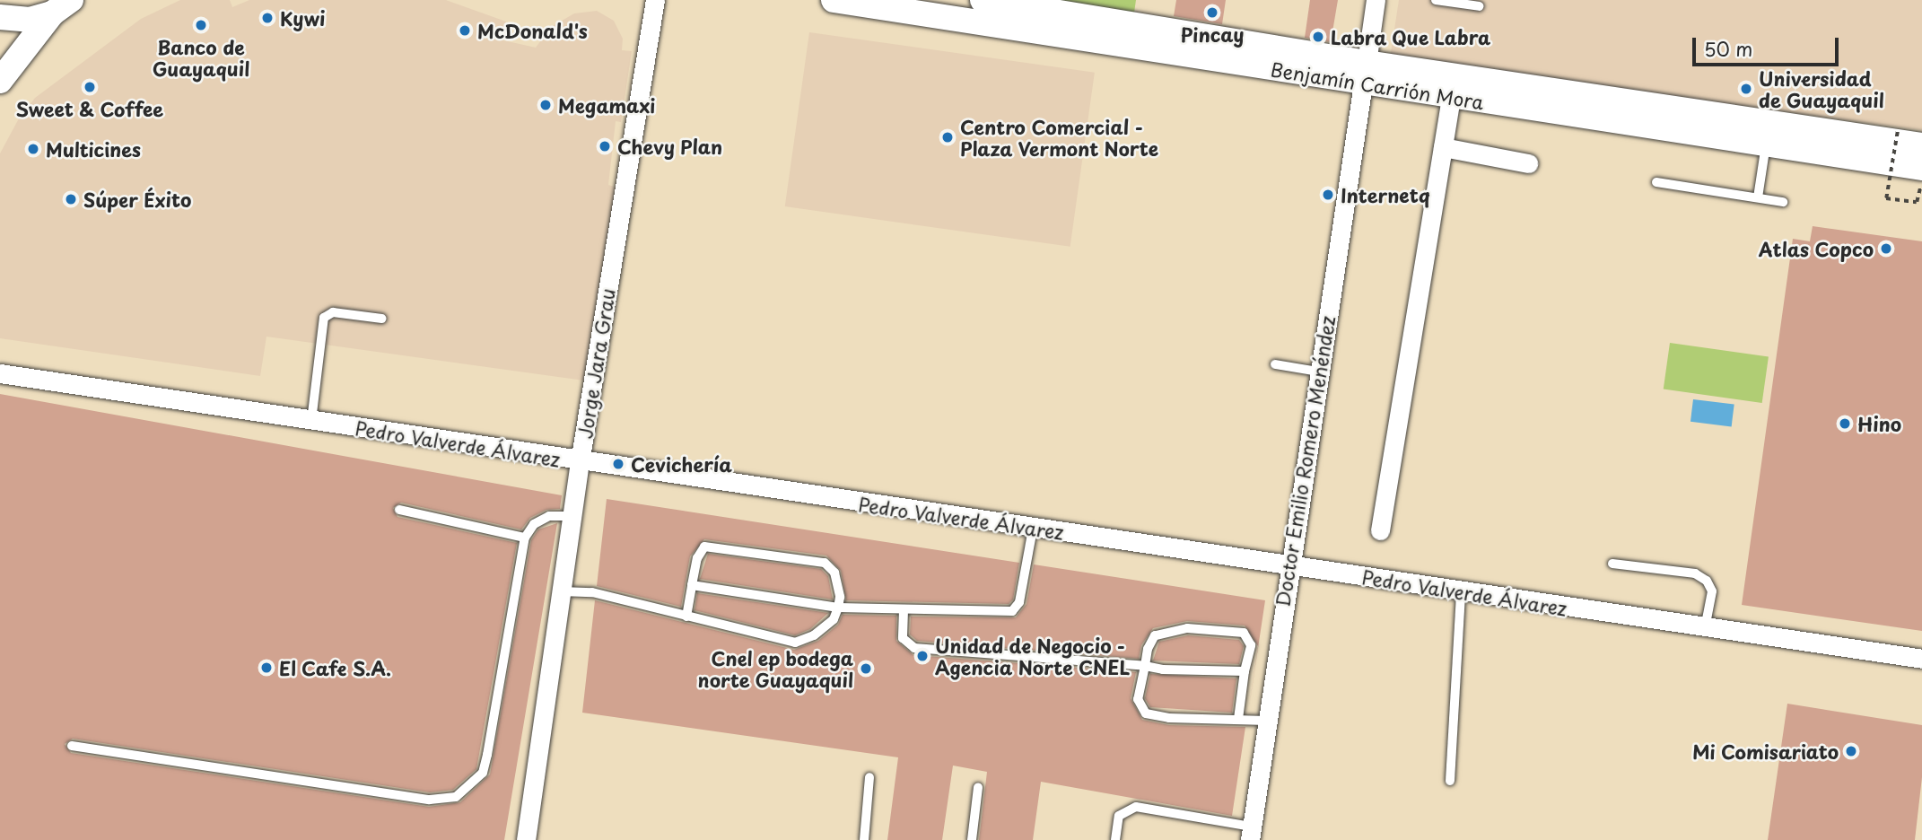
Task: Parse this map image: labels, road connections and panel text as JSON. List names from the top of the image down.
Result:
{
  "streets": {
    "main road": ["Benjamín Carrión Mora"],
    "street": ["Jorge Jara Grau", "Pedro Valverde Álvarez", "Doctor Emilio Romero Menéndez"]
  },
  "crossings": [
    ["Benjamín Carrión Mora", "Doctor Emilio Romero Menéndez"],
    ["Jorge Jara Grau", "Pedro Valverde Álvarez"],
    ["Pedro Valverde Álvarez", "Doctor Emilio Romero Menéndez"]
  ],
  "places": [
    "Pincay",
    "Kywi",
    "Banco de Guayaquil",
    "McDonald's",
    "Labra Que Labra",
    "Sweet & Coffee",
    "Universidad de Guayaquil",
    "Megamaxi",
    "Centro Comercial - Plaza Vermont Norte",
    "Chevy Plan",
    "Multicines",
    "Internetq",
    "Súper Éxito",
    "Atlas Copco",
    "Hino",
    "Cevichería",
    "Unidad de Negocio - Agencia Norte CNEL",
    "El Cafe S.A.",
    "Cnel ep bodega norte Guayaquil",
    "Mi Comisariato"
  ],
  "scale_bar": "50 m"
}
